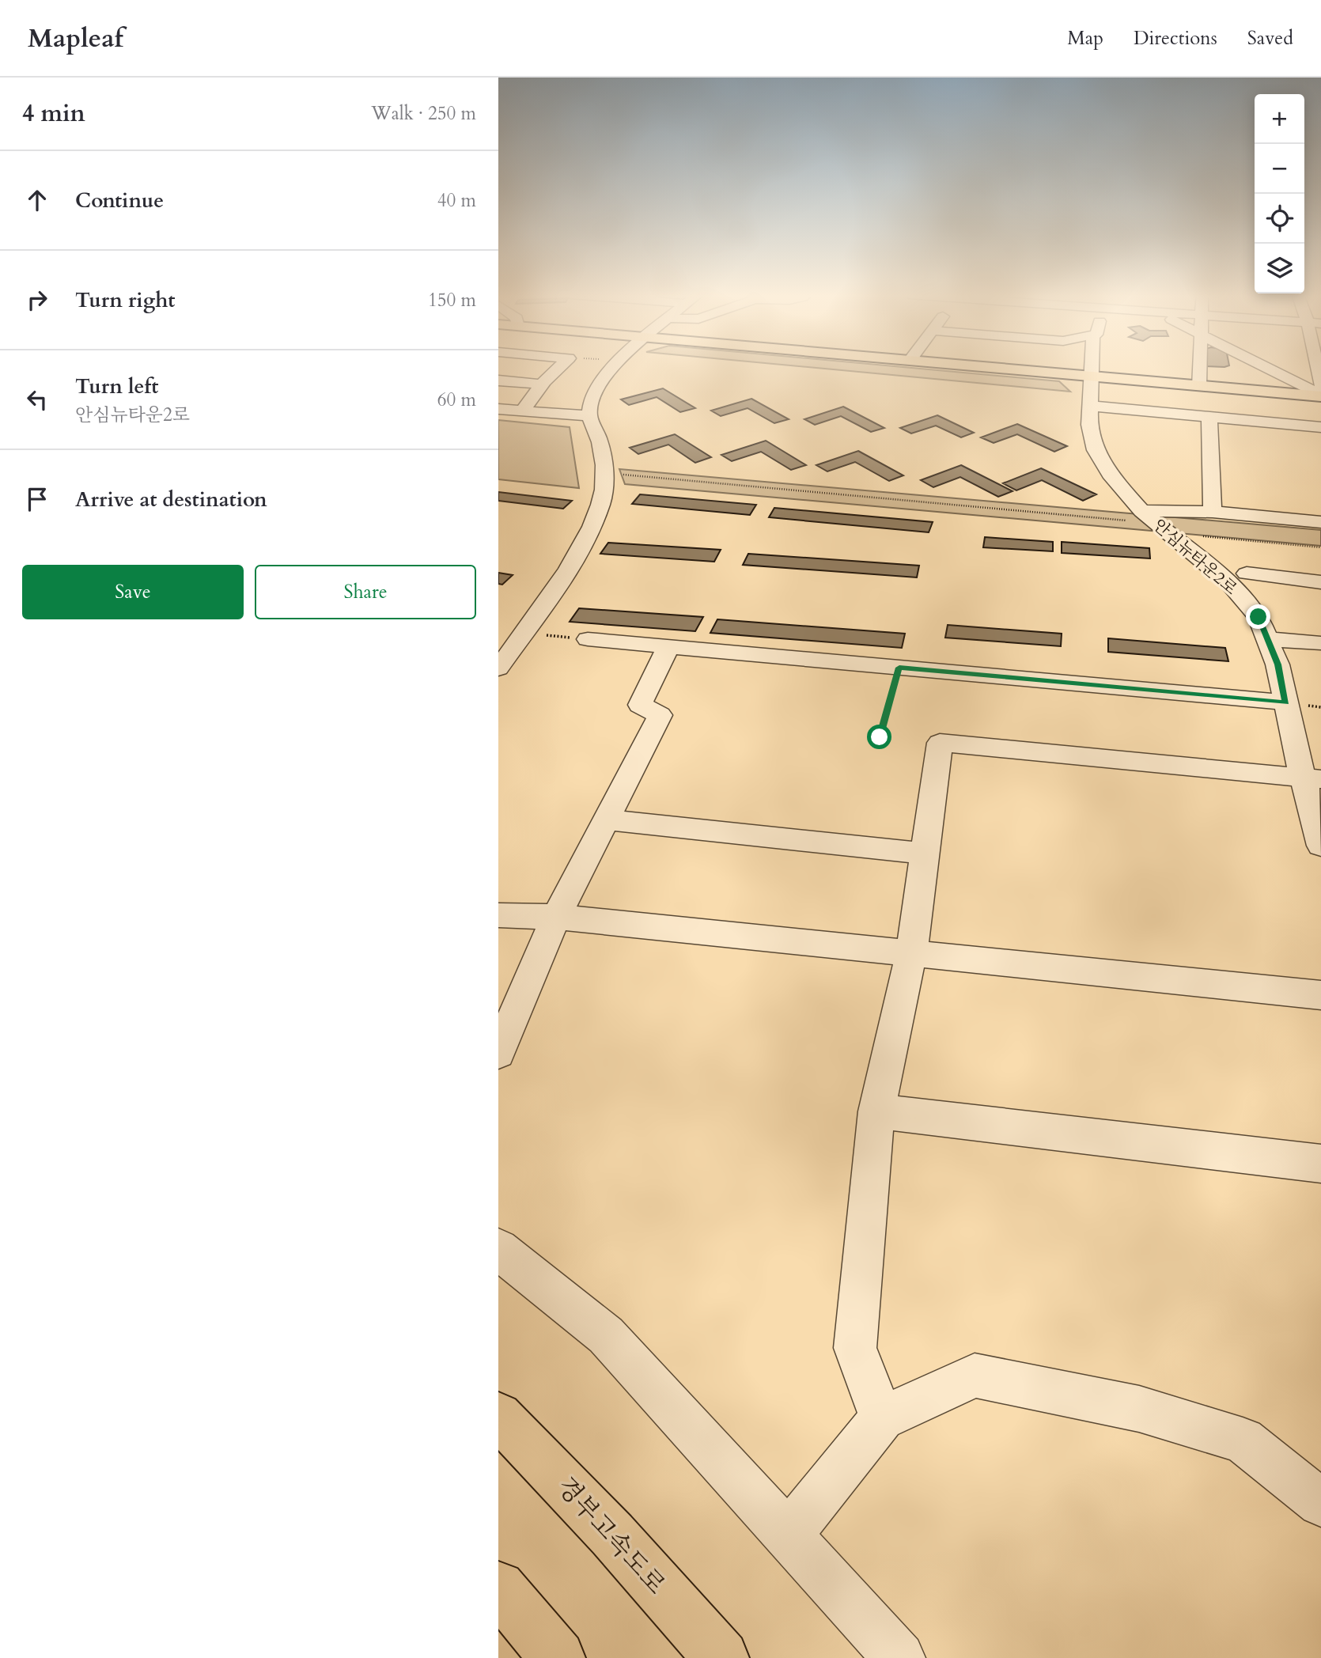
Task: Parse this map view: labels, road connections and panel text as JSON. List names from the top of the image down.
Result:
{
  "streets": {
    "main road": ["경부고속도로"],
    "street": ["안심뉴타운2로"]
  },
  "page": {
    "header": "Mapleaf",
    "nav": ["Map", "Directions", "Saved"],
    "heading": ["4 min", "Walk · 250 m"],
    "map_buttons": ["+", "−"],
    "list": [
      ["Continue", "40 m"],
      ["Turn right", "150 m"],
      ["Turn left", "안심뉴타운2로", "60 m"],
      "Arrive at destination"
    ],
    "buttons": ["Save", "Share"]
  }
}
